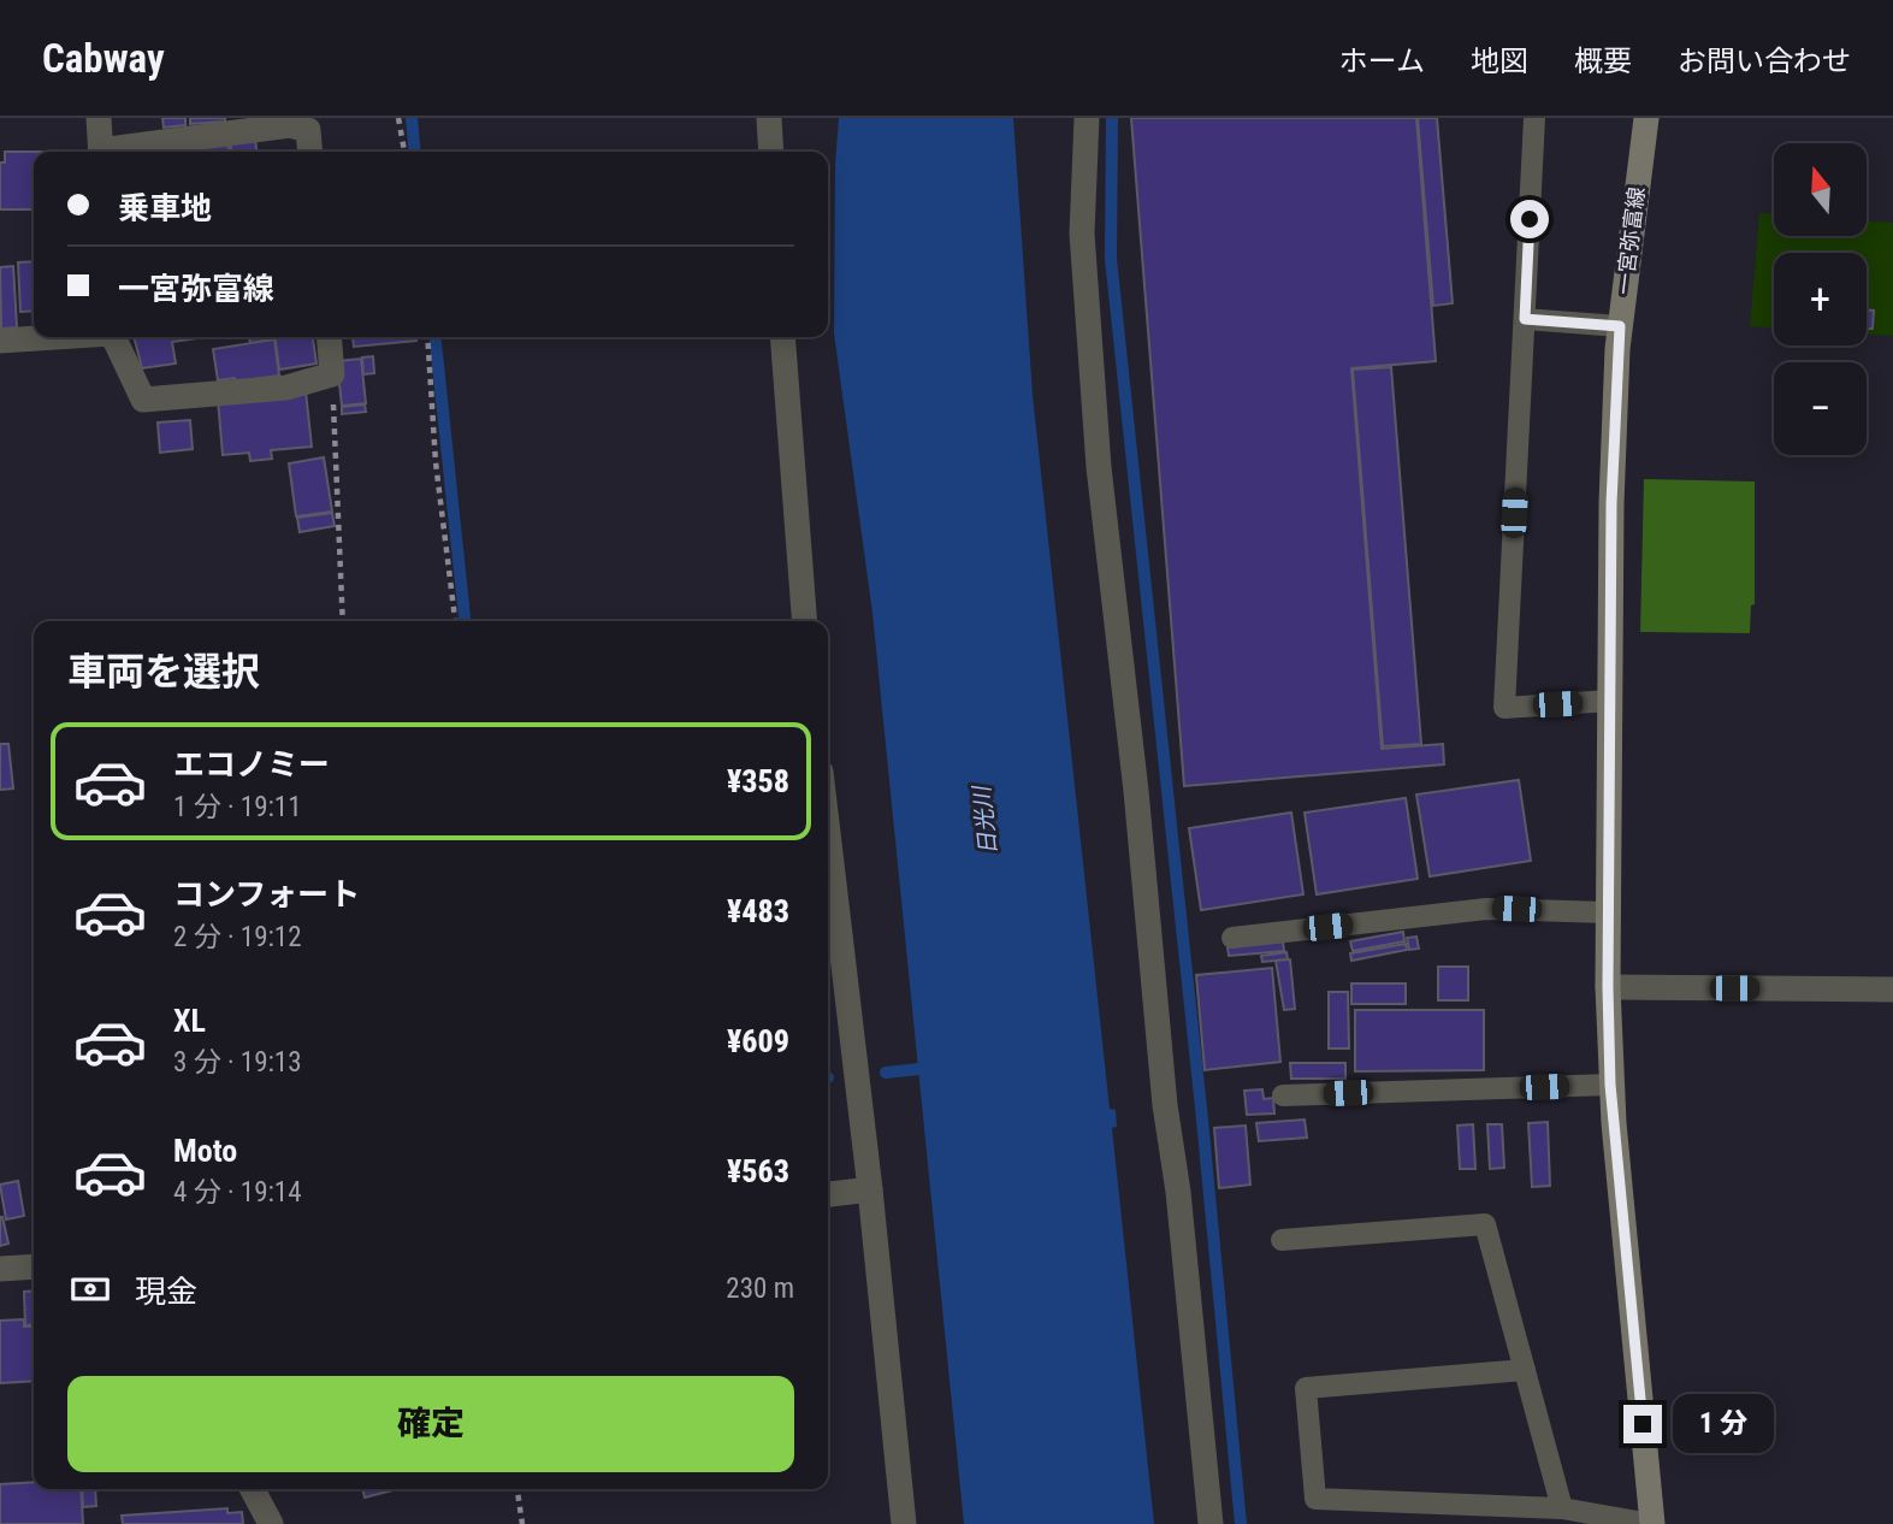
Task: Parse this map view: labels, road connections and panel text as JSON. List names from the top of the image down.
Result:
{
  "streets": {
    "main road": ["一宮弥富線"]
  },
  "water": ["日光川"],
  "north": "top",
  "page": {
    "header": "Cabway",
    "nav": [
      "ホーム",
      "地図",
      "概要",
      "お問い合わせ"
    ],
    "map_buttons": ["+", "−"],
    "banner": ["乗車地", "一宮弥富線"],
    "heading": "車両を選択",
    "list": [
      {
        "name": "エコノミー",
        "note": "1 分 · 19:11",
        "value": "¥358"
      },
      {
        "name": "コンフォート",
        "note": "2 分 · 19:12",
        "value": "¥483"
      },
      {
        "name": "XL",
        "note": "3 分 · 19:13",
        "value": "¥609"
      },
      {
        "name": "Moto",
        "note": "4 分 · 19:14",
        "value": "¥563"
      }
    ],
    "pay": ["現金", "230 m"],
    "buttons": "確定",
    "bubble": "1 分"
  }
}
